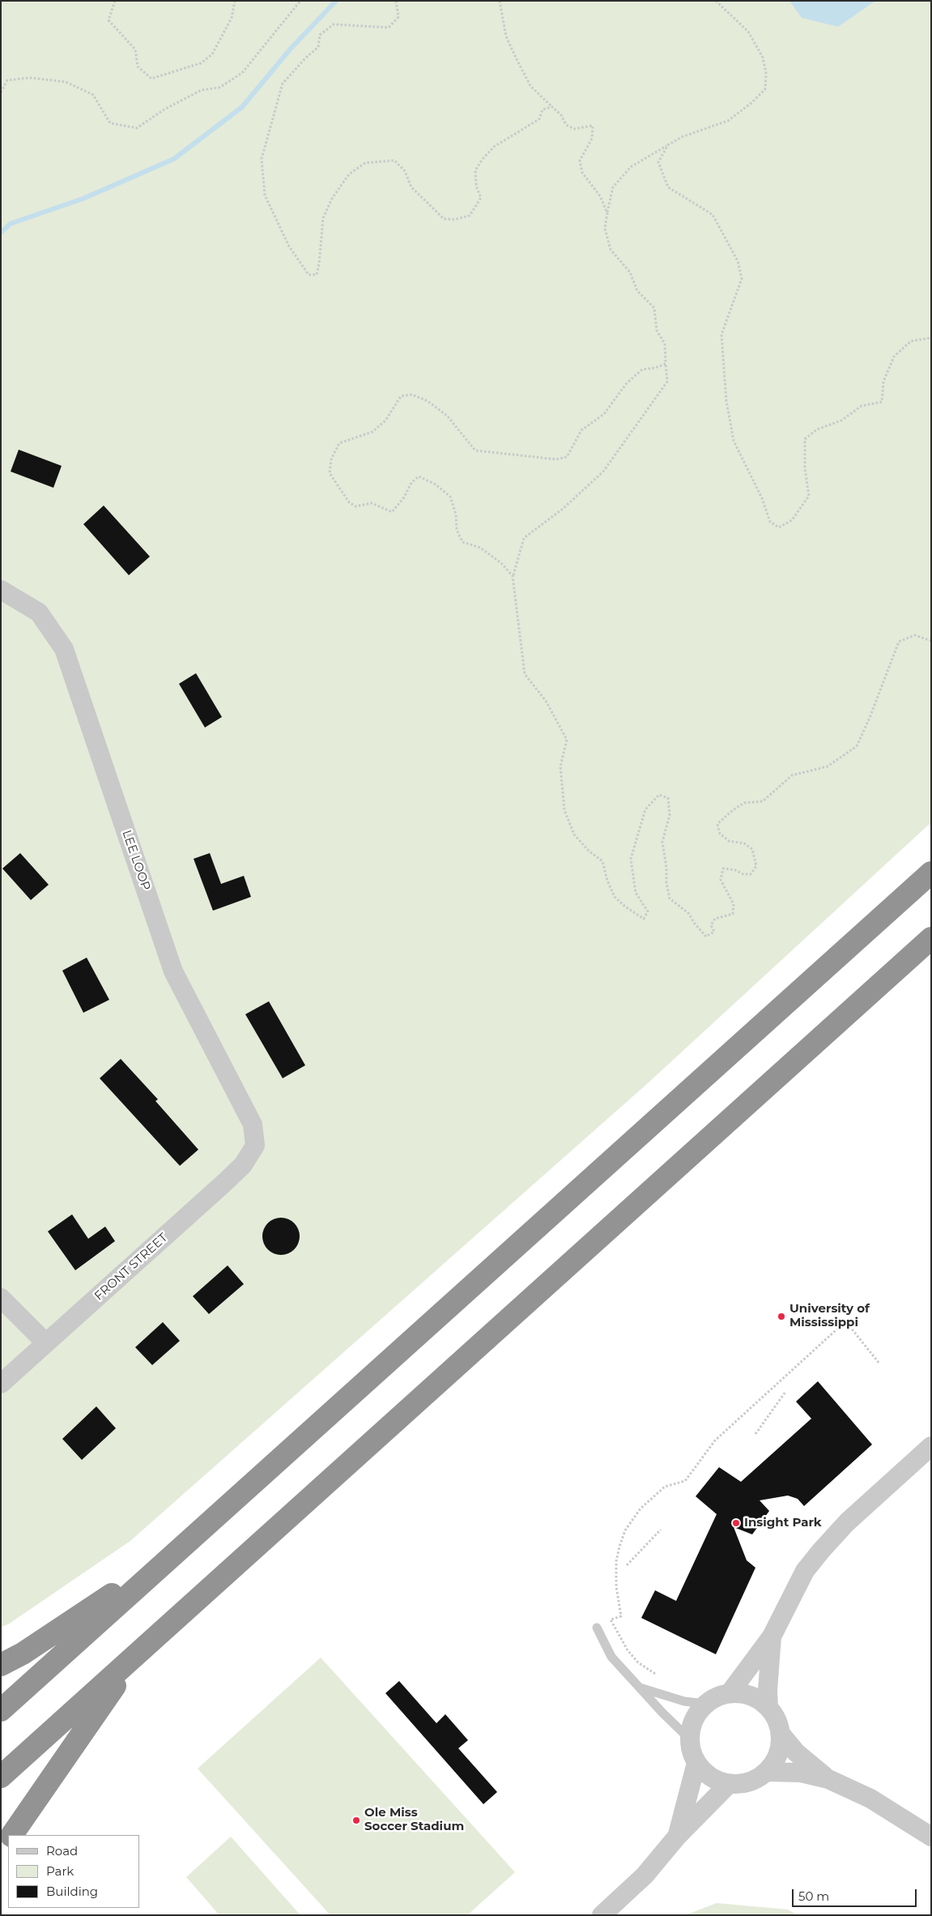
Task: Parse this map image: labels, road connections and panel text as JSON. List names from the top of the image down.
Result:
{
  "streets": {
    "street": ["LEE LOOP", "FRONT STREET"]
  },
  "crossings": [
    ["LEE LOOP", "FRONT STREET"]
  ],
  "places": ["University of Mississippi", "Insight Park", "Ole Miss Soccer Stadium"],
  "legend": ["Road", "Park", "Building"],
  "scale_bar": "50 m"
}
